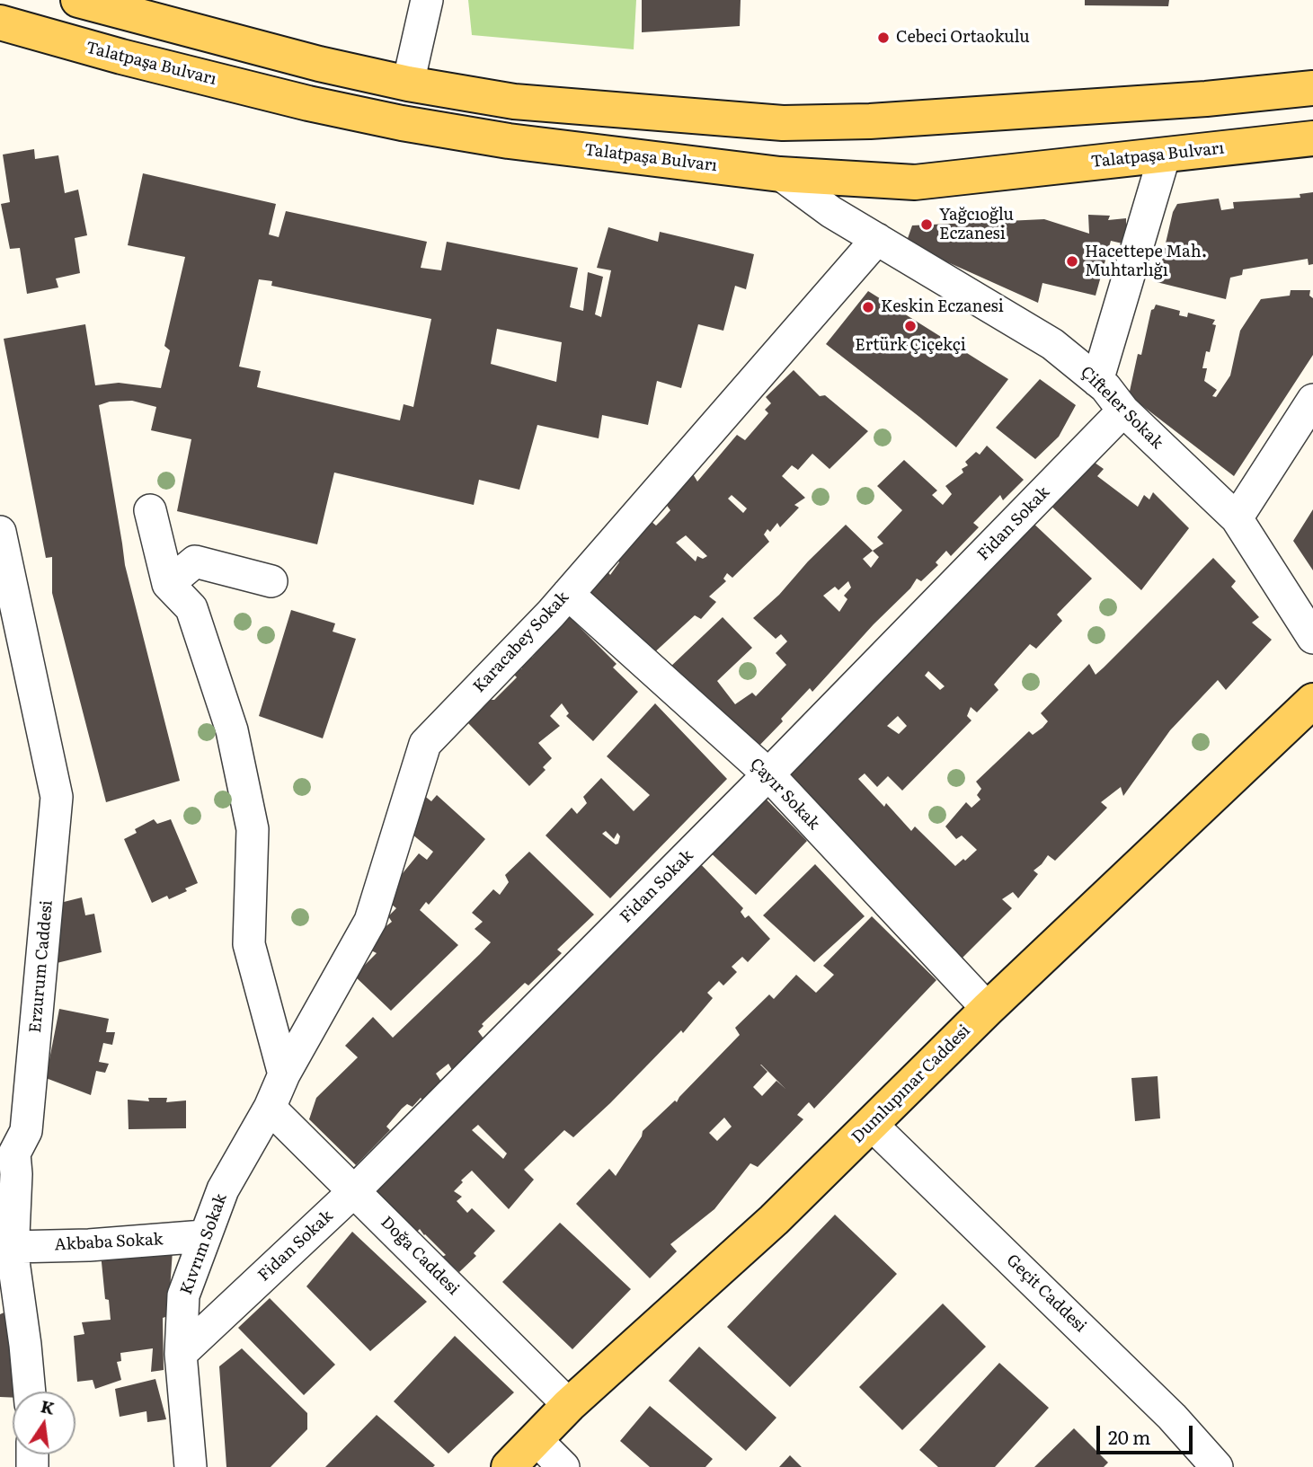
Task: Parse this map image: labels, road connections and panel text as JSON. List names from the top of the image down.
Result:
{
  "streets": {
    "main road": ["Talatpaşa Bulvarı", "Dumlupınar Caddesi"],
    "street": [
      "Çifteler Sokak",
      "Fidan Sokak",
      "Karacabey Sokak",
      "Çayır Sokak",
      "Erzurum Caddesi",
      "Akbaba Sokak",
      "Kıvrım Sokak",
      "Doğa Caddesi",
      "Geçit Caddesi"
    ]
  },
  "crossings": [
    ["Talatpaşa Bulvarı", "Çifteler Sokak"],
    ["Çifteler Sokak", "Fidan Sokak"],
    ["Çifteler Sokak", "Karacabey Sokak"],
    ["Fidan Sokak", "Çayır Sokak"],
    ["Fidan Sokak", "Kıvrım Sokak"],
    ["Fidan Sokak", "Doğa Caddesi"],
    ["Karacabey Sokak", "Çayır Sokak"],
    ["Karacabey Sokak", "Kıvrım Sokak"],
    ["Karacabey Sokak", "Doğa Caddesi"],
    ["Çayır Sokak", "Dumlupınar Caddesi"],
    ["Erzurum Caddesi", "Akbaba Sokak"],
    ["Dumlupınar Caddesi", "Doğa Caddesi"],
    ["Dumlupınar Caddesi", "Geçit Caddesi"],
    ["Akbaba Sokak", "Kıvrım Sokak"],
    ["Kıvrım Sokak", "Doğa Caddesi"]
  ],
  "places": [
    "Cebeci Ortaokulu",
    "Yağcıoğlu Eczanesi",
    "Hacettepe Mah. Muhtarlığı",
    "Keskin Eczanesi",
    "Ertürk Çiçekçi"
  ],
  "scale_bar": "20 m",
  "north": "top"
}
